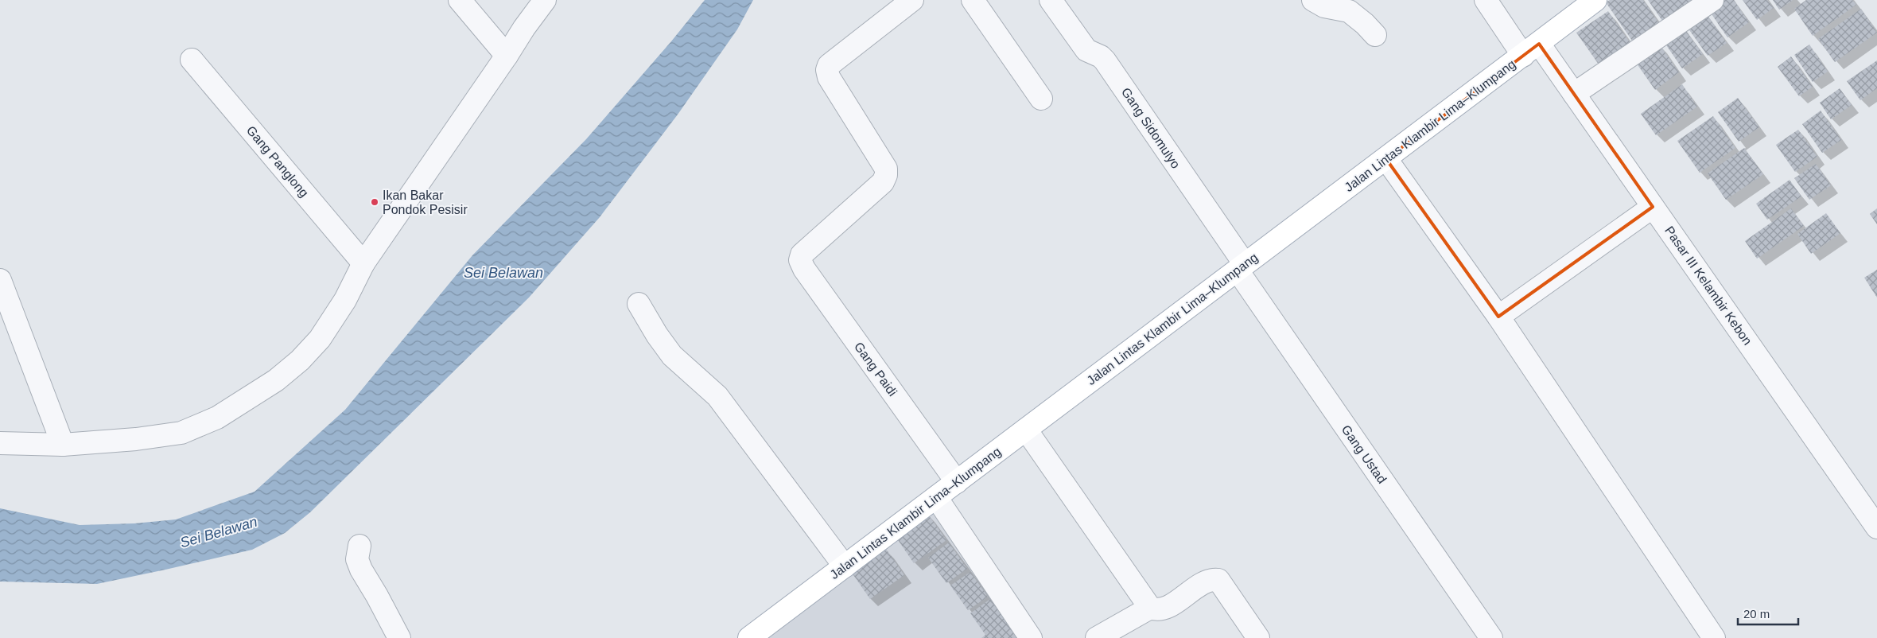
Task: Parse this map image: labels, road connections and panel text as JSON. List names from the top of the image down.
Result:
{
  "streets": {
    "main road": ["Jalan Lintas Klambir Lima–Klumpang"],
    "street": [
      "Gang Sidomulyo",
      "Gang Panglong",
      "Pasar III Kelambir Kebon",
      "Gang Paidi",
      "Gang Ustad"
    ]
  },
  "crossings": [
    ["Jalan Lintas Klambir Lima–Klumpang", "Gang Sidomulyo"],
    ["Jalan Lintas Klambir Lima–Klumpang", "Pasar III Kelambir Kebon"],
    ["Jalan Lintas Klambir Lima–Klumpang", "Gang Paidi"],
    ["Jalan Lintas Klambir Lima–Klumpang", "Gang Ustad"],
    ["Gang Sidomulyo", "Gang Ustad"]
  ],
  "water": ["Sei Belawan"],
  "places": ["Ikan Bakar Pondok Pesisir"],
  "scale_bar": "20 m"
}
